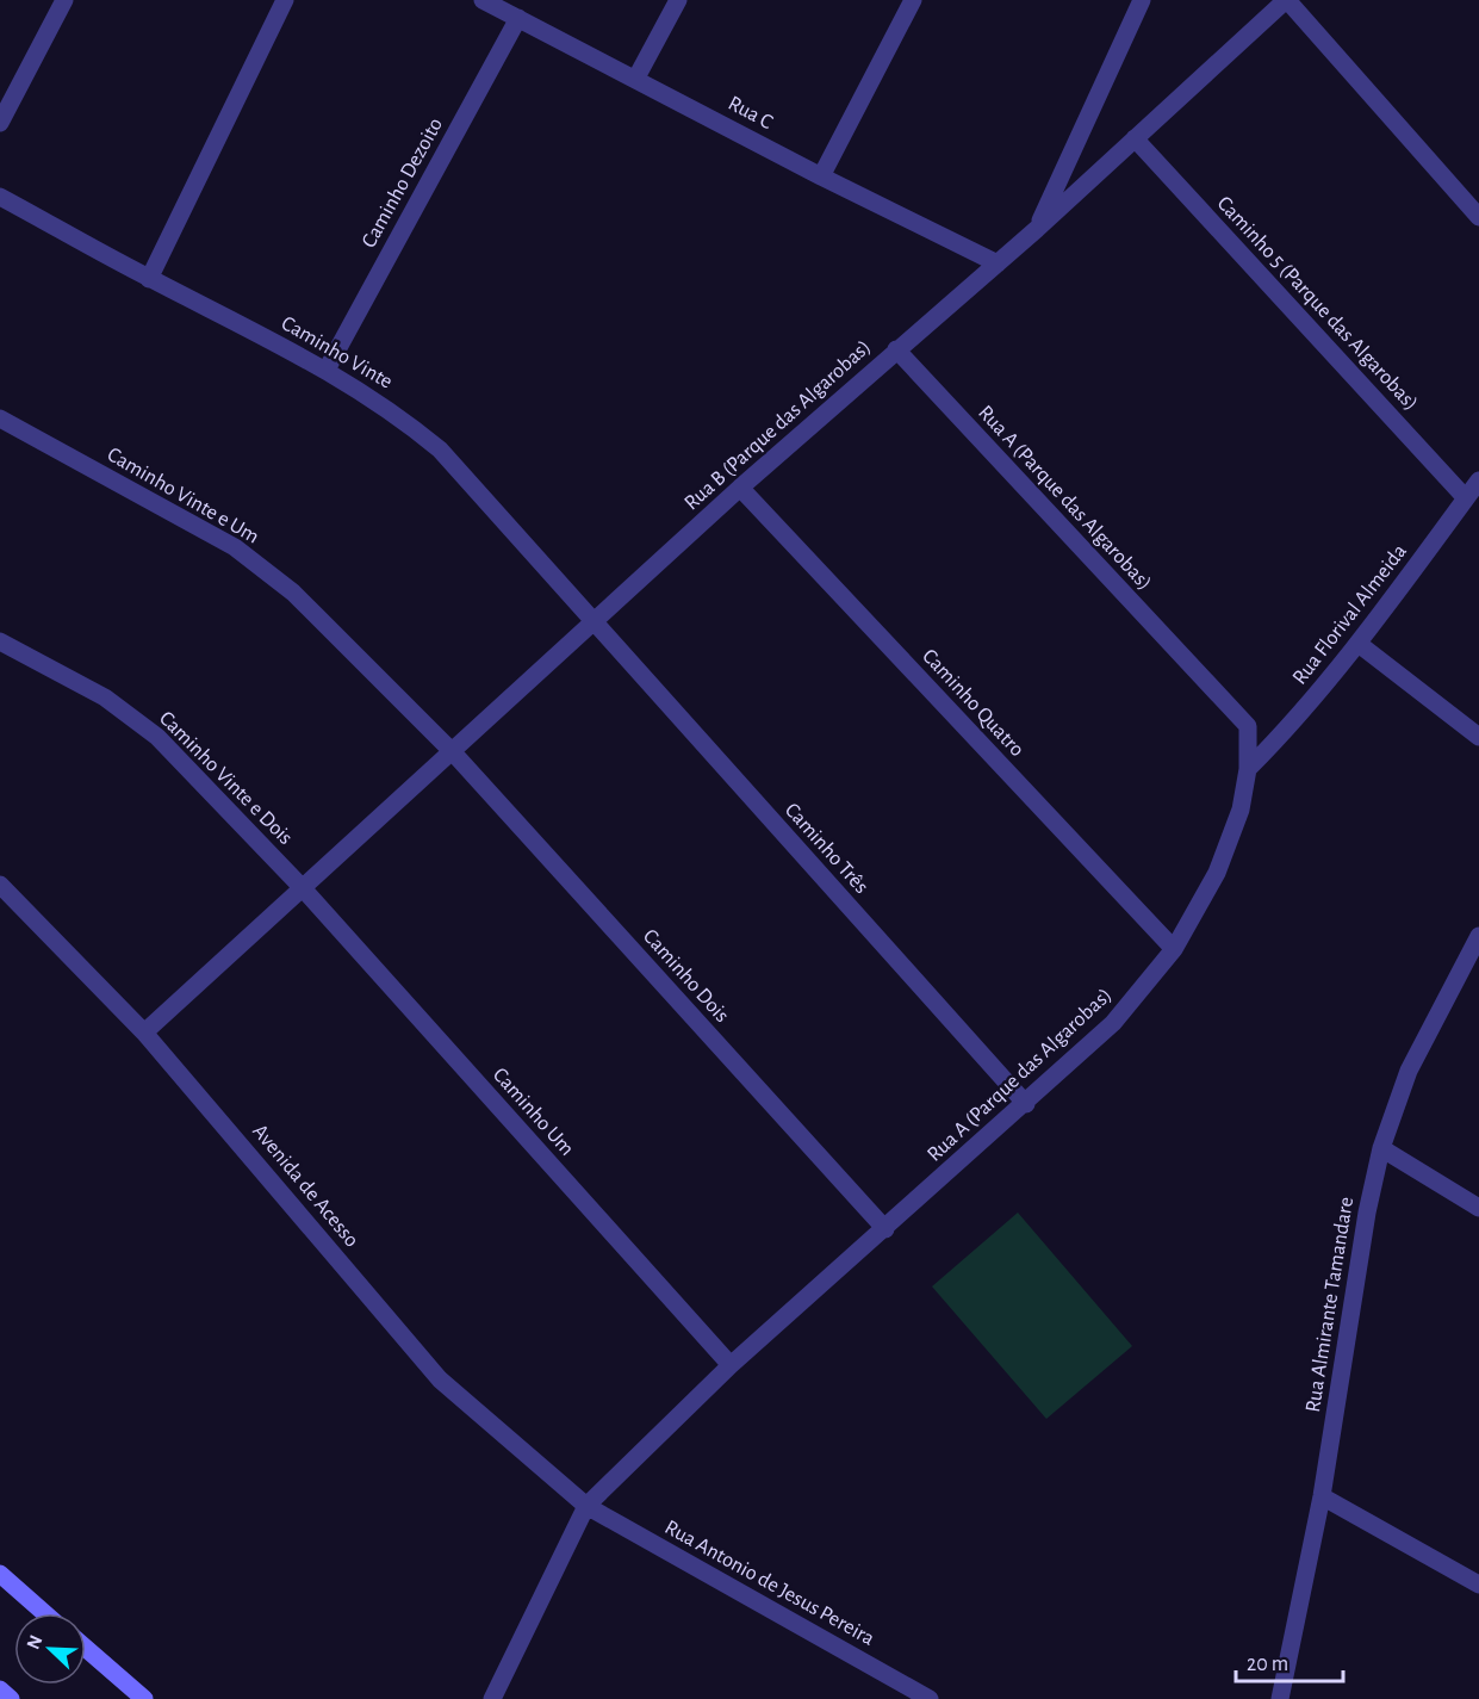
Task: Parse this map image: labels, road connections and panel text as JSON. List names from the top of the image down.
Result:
{
  "streets": {
    "street": [
      "Rua C",
      "Caminho Dezoito",
      "Caminho 5 (Parque das Algarobas)",
      "Caminho Vinte",
      "Rua B (Parque das Algarobas)",
      "Caminho Vinte e Um",
      "Rua A (Parque das Algarobas)",
      "Rua Florival Almeida",
      "Caminho Quatro",
      "Caminho Vinte e Dois",
      "Caminho Três",
      "Caminho Dois",
      "Caminho Um",
      "Avenida de Acesso",
      "Rua Almirante Tamandare",
      "Rua Antonio de Jesus Pereira"
    ]
  },
  "crossings": [
    ["Rua C", "Caminho Dezoito"],
    ["Rua C", "Rua B (Parque das Algarobas)"],
    ["Caminho Dezoito", "Caminho Vinte"],
    ["Caminho 5 (Parque das Algarobas)", "Rua B (Parque das Algarobas)"],
    ["Caminho 5 (Parque das Algarobas)", "Rua Florival Almeida"],
    ["Caminho Vinte", "Rua B (Parque das Algarobas)"],
    ["Caminho Vinte", "Caminho Três"],
    ["Rua B (Parque das Algarobas)", "Caminho Vinte e Um"],
    ["Rua B (Parque das Algarobas)", "Rua A (Parque das Algarobas)"],
    ["Rua B (Parque das Algarobas)", "Caminho Quatro"],
    ["Rua B (Parque das Algarobas)", "Caminho Vinte e Dois"],
    ["Rua B (Parque das Algarobas)", "Caminho Três"],
    ["Rua B (Parque das Algarobas)", "Caminho Dois"],
    ["Rua B (Parque das Algarobas)", "Caminho Um"],
    ["Rua B (Parque das Algarobas)", "Avenida de Acesso"],
    ["Caminho Vinte e Um", "Caminho Dois"],
    ["Rua A (Parque das Algarobas)", "Rua Florival Almeida"],
    ["Rua A (Parque das Algarobas)", "Caminho Quatro"],
    ["Rua A (Parque das Algarobas)", "Caminho Três"],
    ["Rua A (Parque das Algarobas)", "Caminho Dois"],
    ["Rua A (Parque das Algarobas)", "Caminho Um"],
    ["Rua A (Parque das Algarobas)", "Avenida de Acesso"],
    ["Rua A (Parque das Algarobas)", "Rua Antonio de Jesus Pereira"],
    ["Caminho Vinte e Dois", "Caminho Um"],
    ["Avenida de Acesso", "Rua Antonio de Jesus Pereira"]
  ],
  "scale_bar": "20 m",
  "north": "top left"
}
